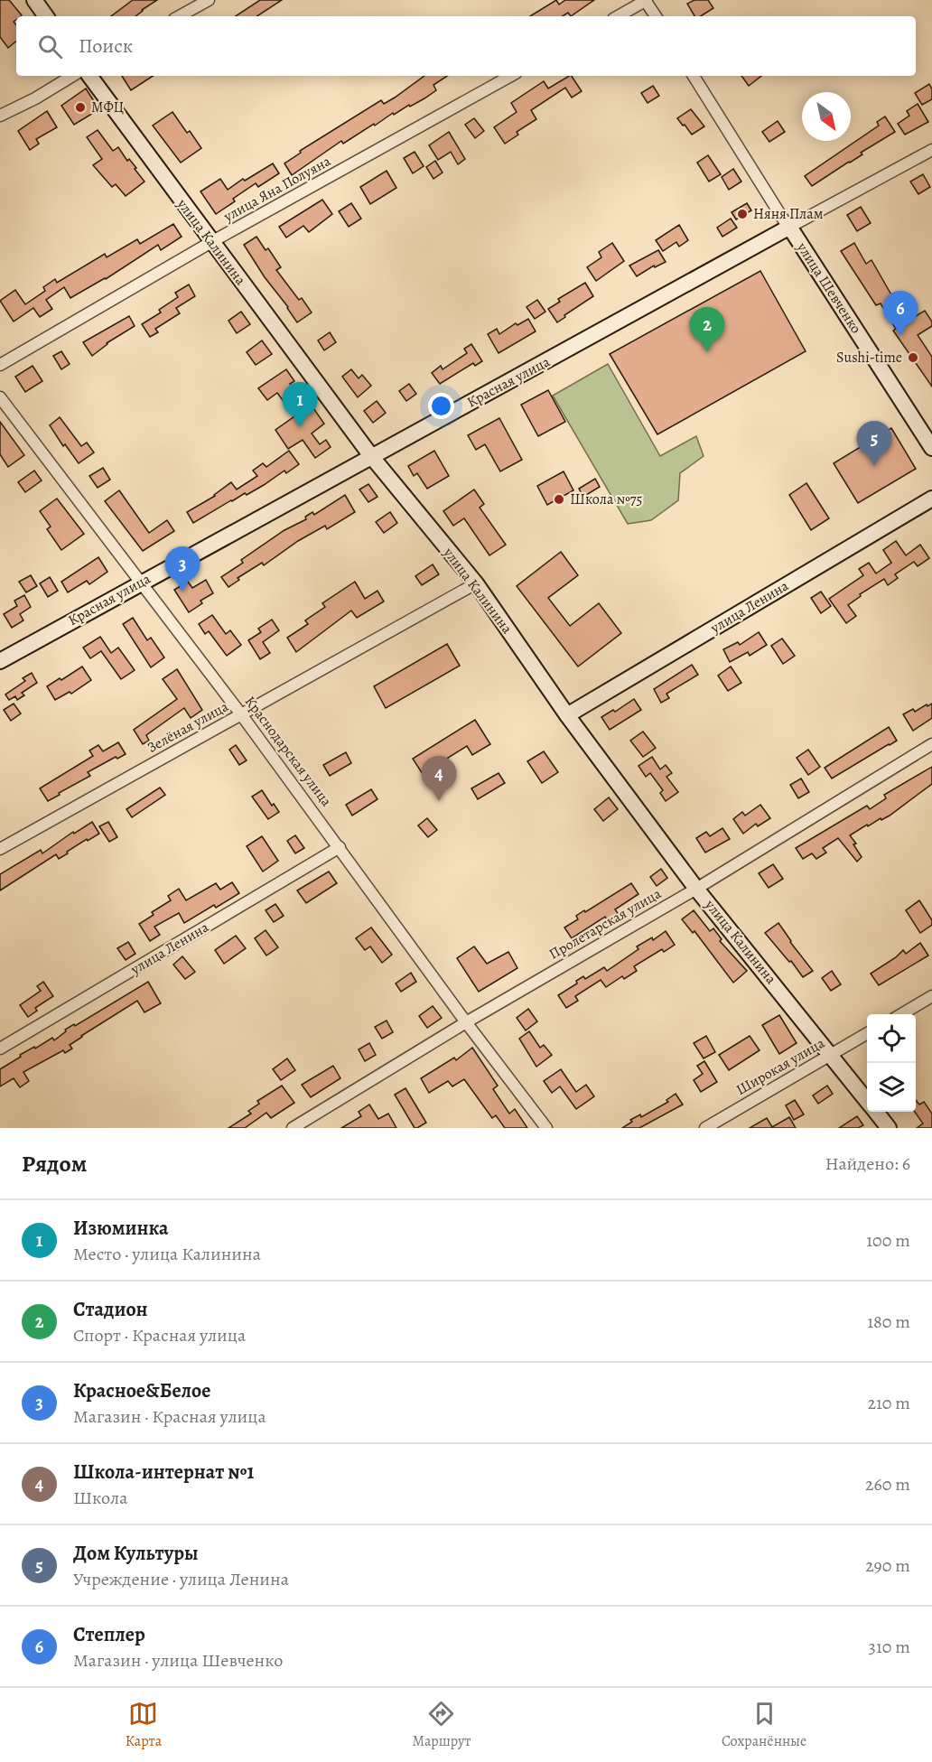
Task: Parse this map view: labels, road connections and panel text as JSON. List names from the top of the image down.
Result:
{
  "streets": {
    "street": [
      "улица Яна Полуяна",
      "улица Калинина",
      "улица Шевченко",
      "Красная улица",
      "улица Ленина",
      "Зелёная улица",
      "Краснодарская улица",
      "Пролетарская улица",
      "Широкая улица"
    ]
  },
  "crossings": [
    ["улица Яна Полуяна", "улица Калинина"],
    ["улица Калинина", "Красная улица"],
    ["улица Калинина", "улица Ленина"],
    ["улица Калинина", "Зелёная улица"],
    ["улица Калинина", "Пролетарская улица"],
    ["улица Калинина", "Широкая улица"],
    ["улица Шевченко", "Красная улица"],
    ["Красная улица", "Краснодарская улица"],
    ["улица Ленина", "Краснодарская улица"],
    ["Зелёная улица", "Краснодарская улица"],
    ["Краснодарская улица", "Пролетарская улица"]
  ],
  "places": [
    "МФЦ",
    "Няня Плам",
    "Sushi-time",
    "Школа №75"
  ],
  "north": "bottom right",
  "page": {
    "search": "Поиск",
    "pins": [
      "6",
      "2",
      "1",
      "5",
      "3",
      "4"
    ],
    "heading": ["Рядом", "Найдено: 6"],
    "list": [
      {
        "mark": "1",
        "name": "Изюминка",
        "note": "Место · улица Калинина",
        "value": "100 m"
      },
      {
        "mark": "2",
        "name": "Стадион",
        "note": "Спорт · Красная улица",
        "value": "180 m"
      },
      {
        "mark": "3",
        "name": "Красное&Белое",
        "note": "Магазин · Красная улица",
        "value": "210 m"
      },
      {
        "mark": "4",
        "name": "Школа-интернат №1",
        "note": "Школа",
        "value": "260 m"
      },
      {
        "mark": "5",
        "name": "Дом Культуры",
        "note": "Учреждение · улица Ленина",
        "value": "290 m"
      },
      {
        "mark": "6",
        "name": "Степлер",
        "note": "Магазин · улица Шевченко",
        "value": "310 m"
      }
    ],
    "nav": ["Карта", "Маршрут", "Сохранённые"]
  }
}
